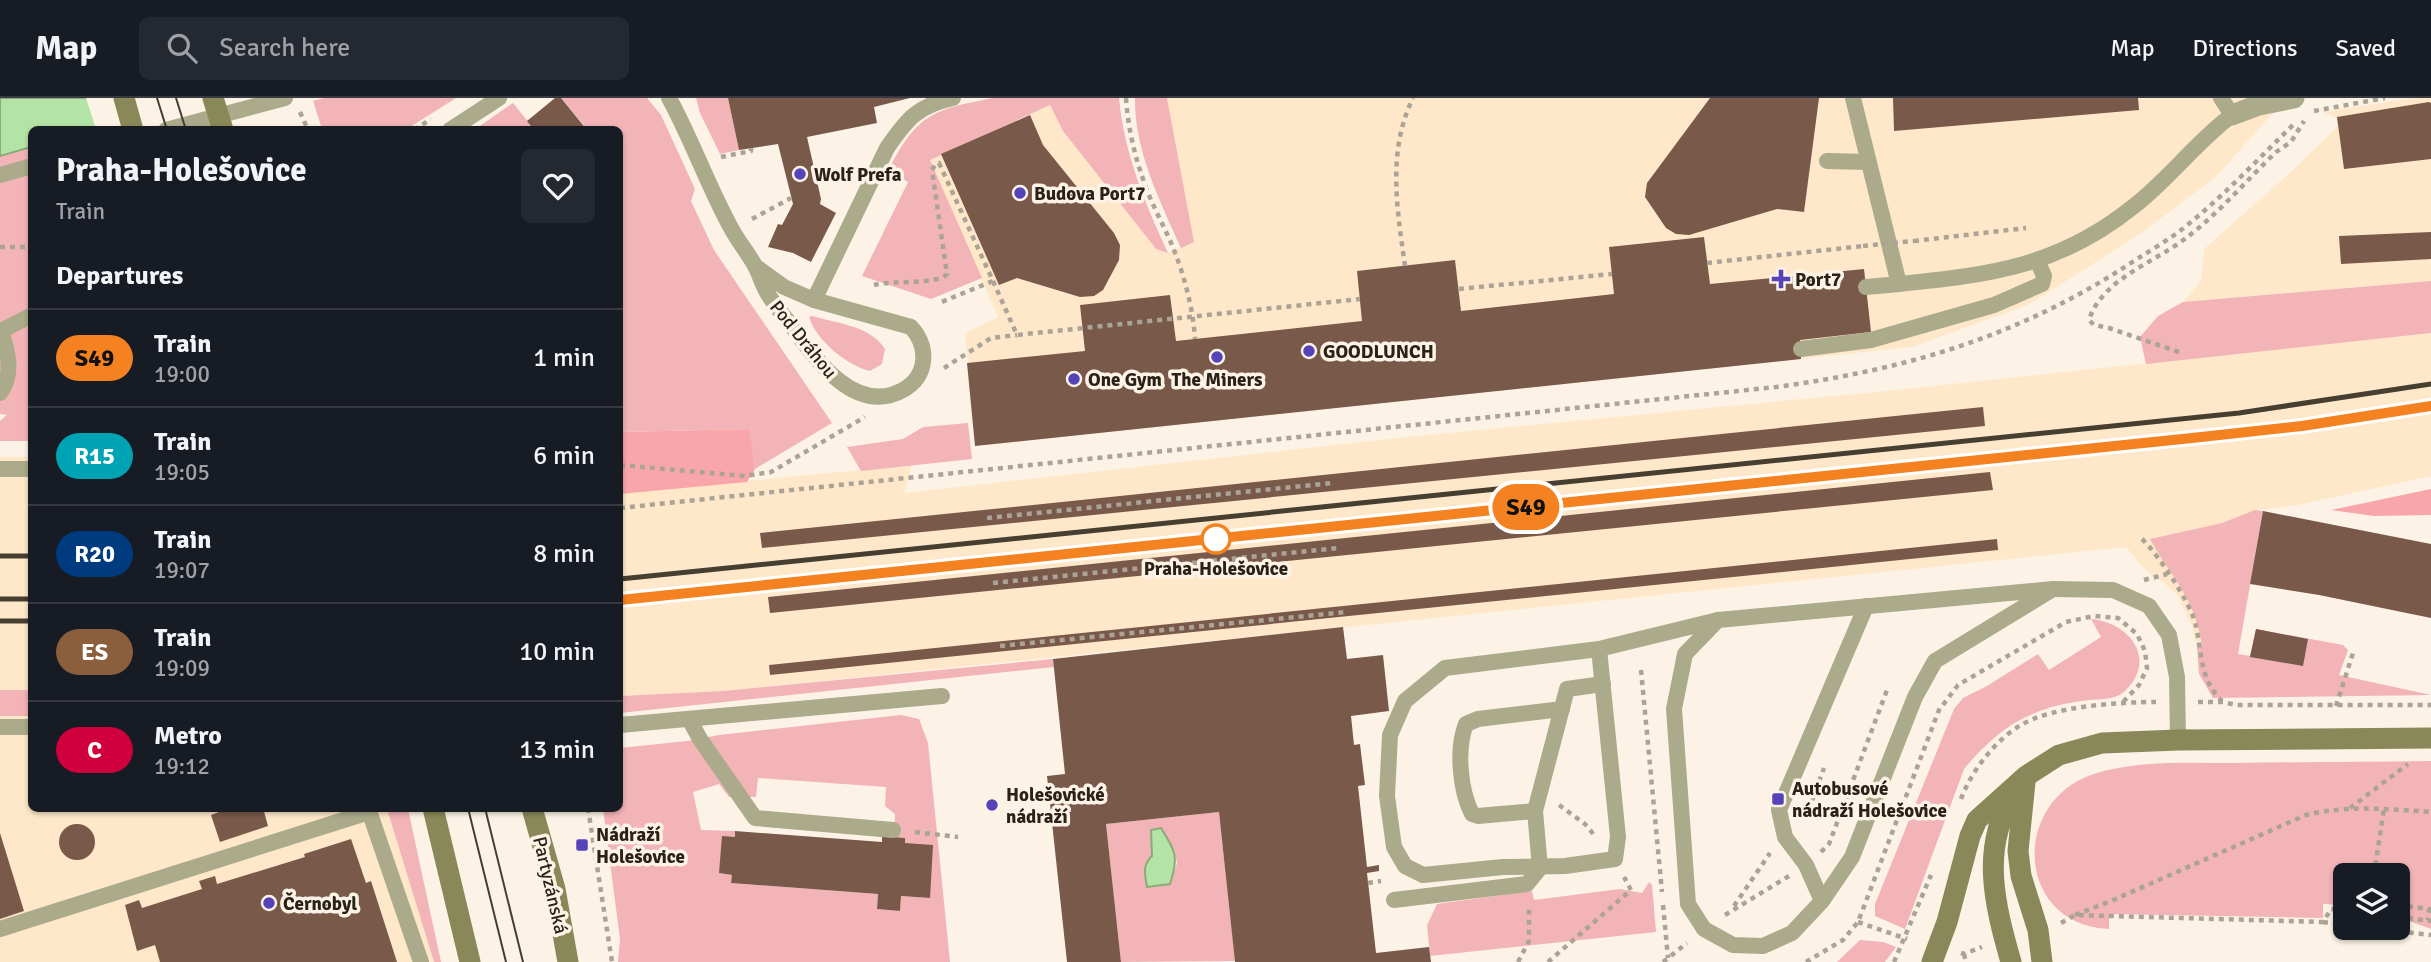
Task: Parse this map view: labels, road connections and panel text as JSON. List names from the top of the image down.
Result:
{
  "streets": {
    "main road": ["Partyzánská"],
    "lane": ["Pod Dráhou"]
  },
  "places": {
    "other": [
      "Wolf Prefa",
      "Budova Port7",
      "GOODLUNCH",
      "The Miners",
      "One Gym",
      "Praha-Holešovice",
      "Holešovické nádraží",
      "Černobyl"
    ],
    "health": ["Port7"],
    "transit": ["Autobusové nádraží Holešovice", "Nádraží Holešovice"]
  },
  "page": {
    "header": "Map",
    "search": "Search here",
    "nav": ["Map", "Directions", "Saved"],
    "on_map": "S49",
    "heading": [
      ["Praha-Holešovice", "Train"],
      "Departures"
    ],
    "list": [
      {
        "mark": "S49",
        "name": "Train",
        "note": "19:00",
        "value": "1 min"
      },
      {
        "mark": "R15",
        "name": "Train",
        "note": "19:05",
        "value": "6 min"
      },
      {
        "mark": "R20",
        "name": "Train",
        "note": "19:07",
        "value": "8 min"
      },
      {
        "mark": "ES",
        "name": "Train",
        "note": "19:09",
        "value": "10 min"
      },
      {
        "mark": "C",
        "name": "Metro",
        "note": "19:12",
        "value": "13 min"
      }
    ]
  }
}
